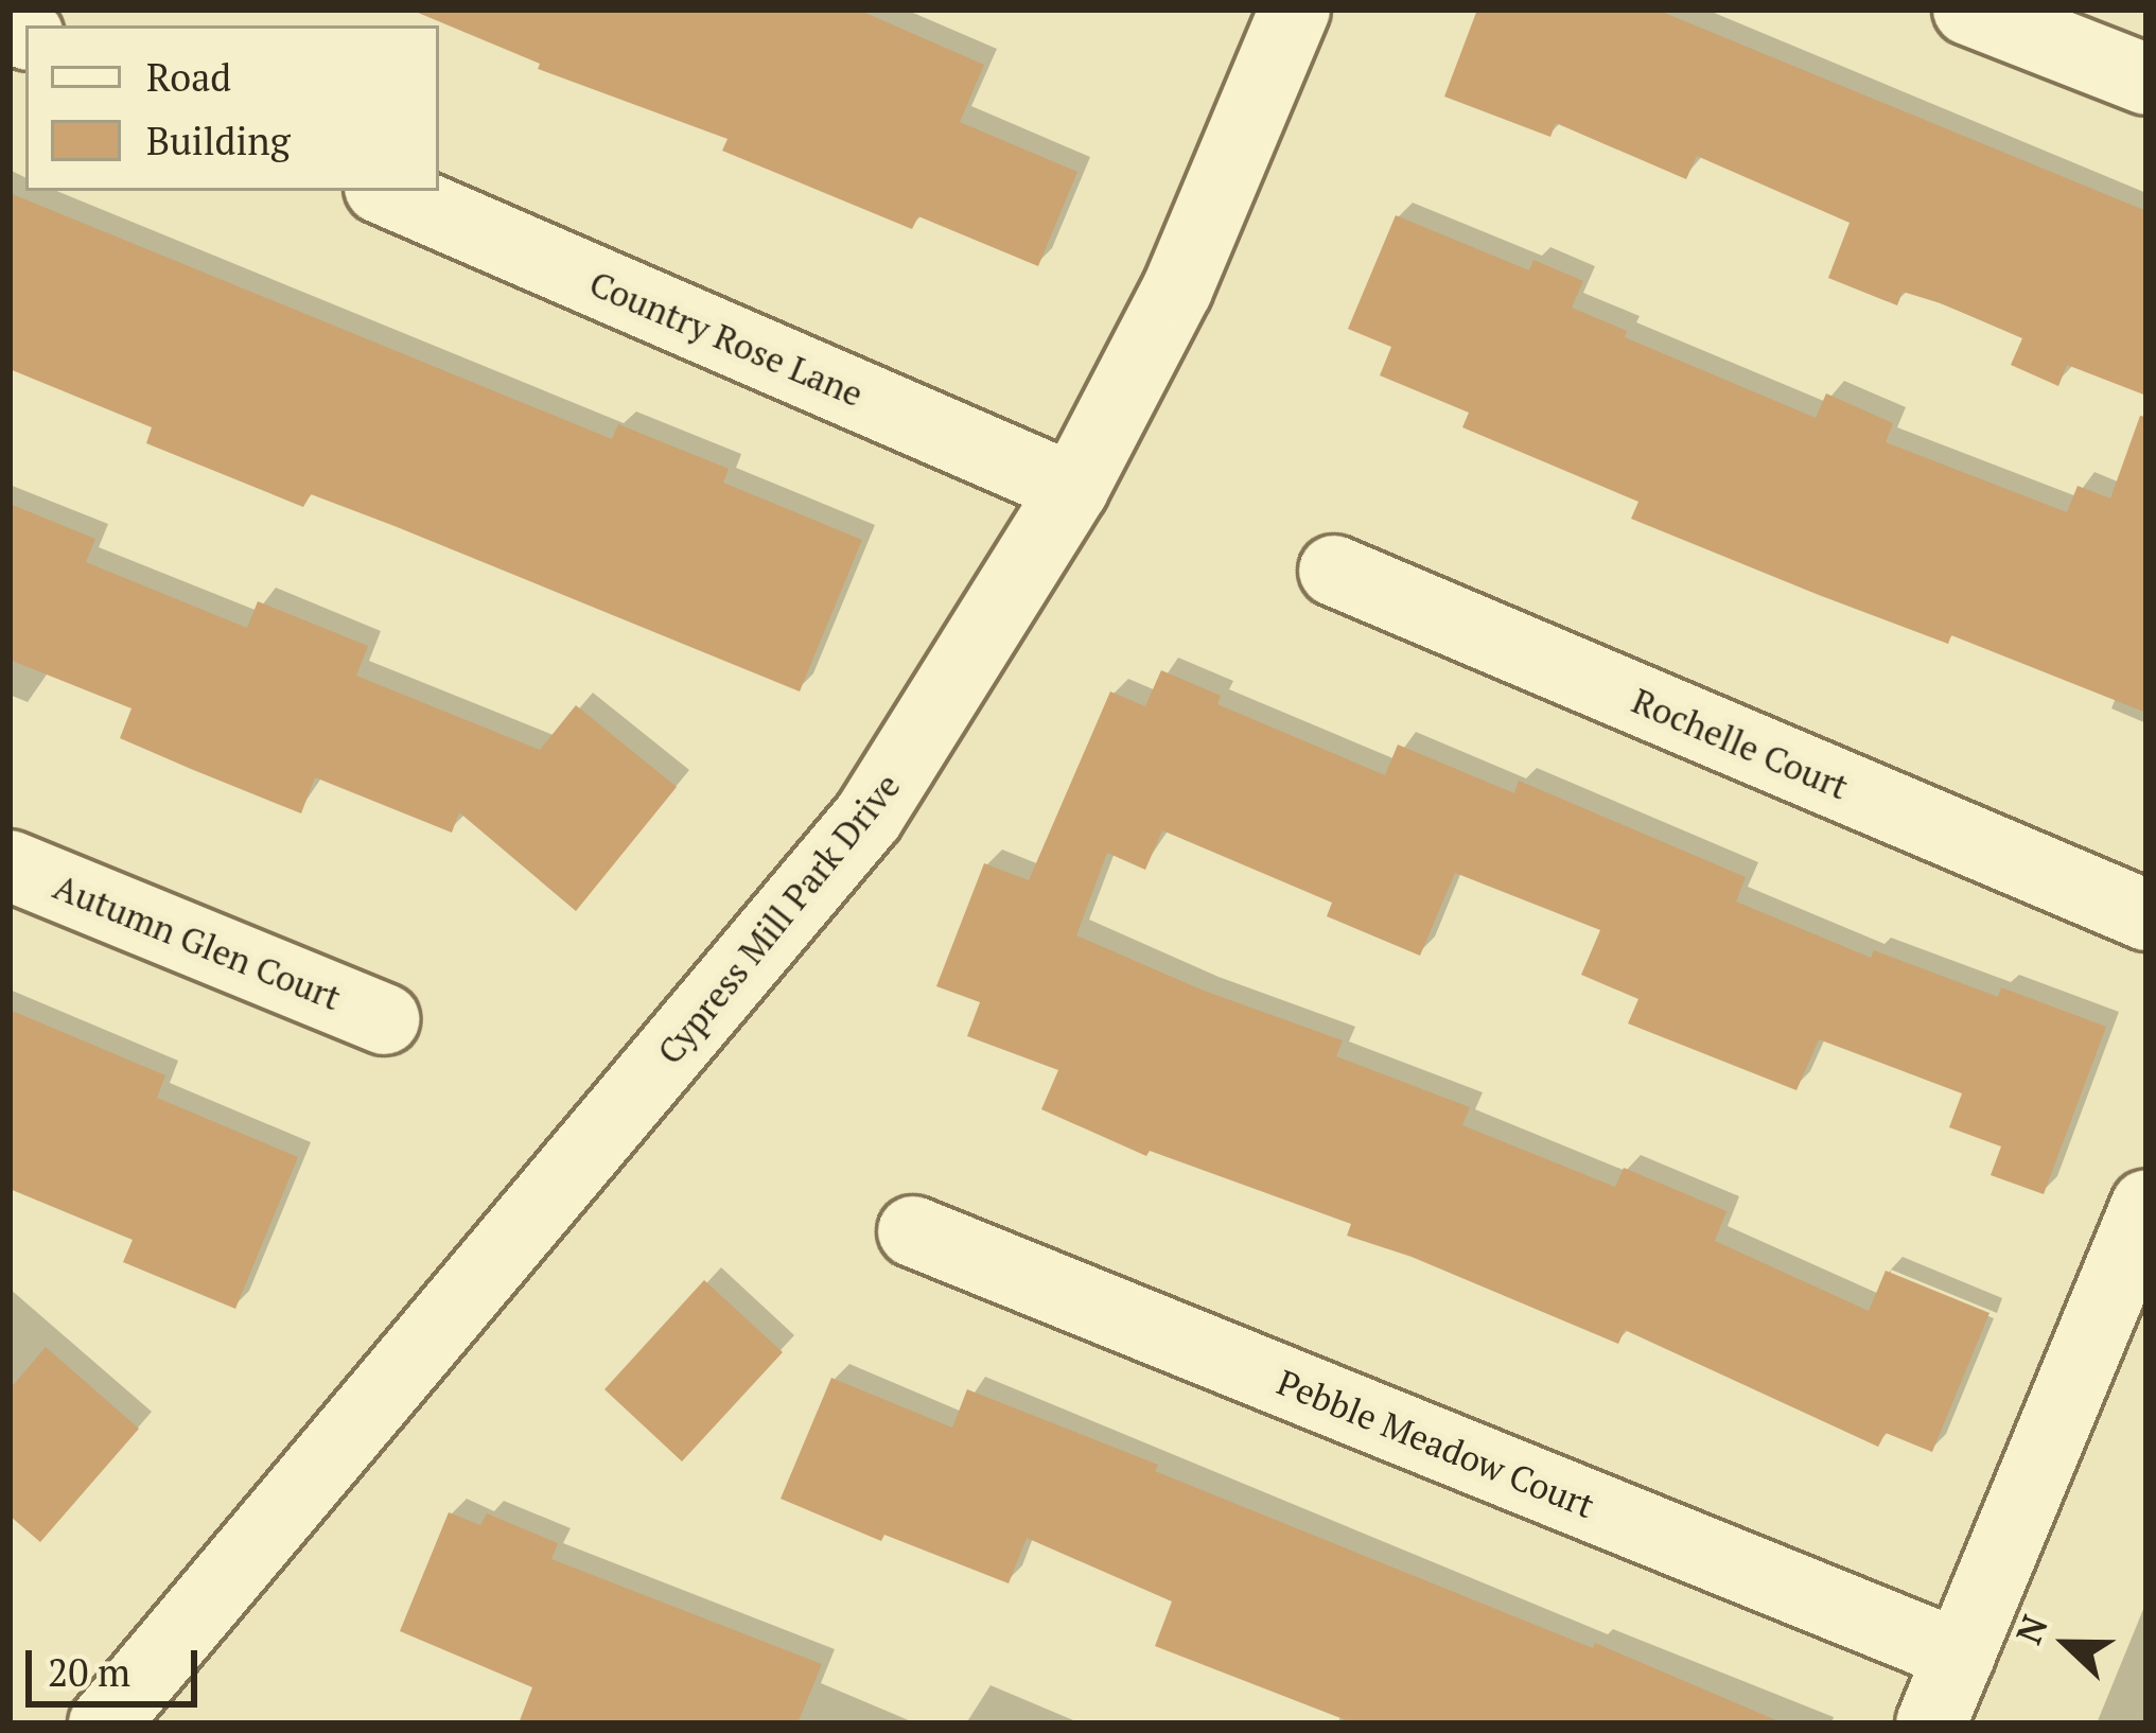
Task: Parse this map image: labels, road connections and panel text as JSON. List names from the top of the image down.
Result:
{
  "streets": {
    "street": [
      "Country Rose Lane",
      "Rochelle Court",
      "Cypress Mill Park Drive",
      "Autumn Glen Court",
      "Pebble Meadow Court"
    ]
  },
  "crossings": [
    ["Country Rose Lane", "Cypress Mill Park Drive"]
  ],
  "legend": ["Road", "Building"],
  "scale_bar": "20 m",
  "north": "left"
}
